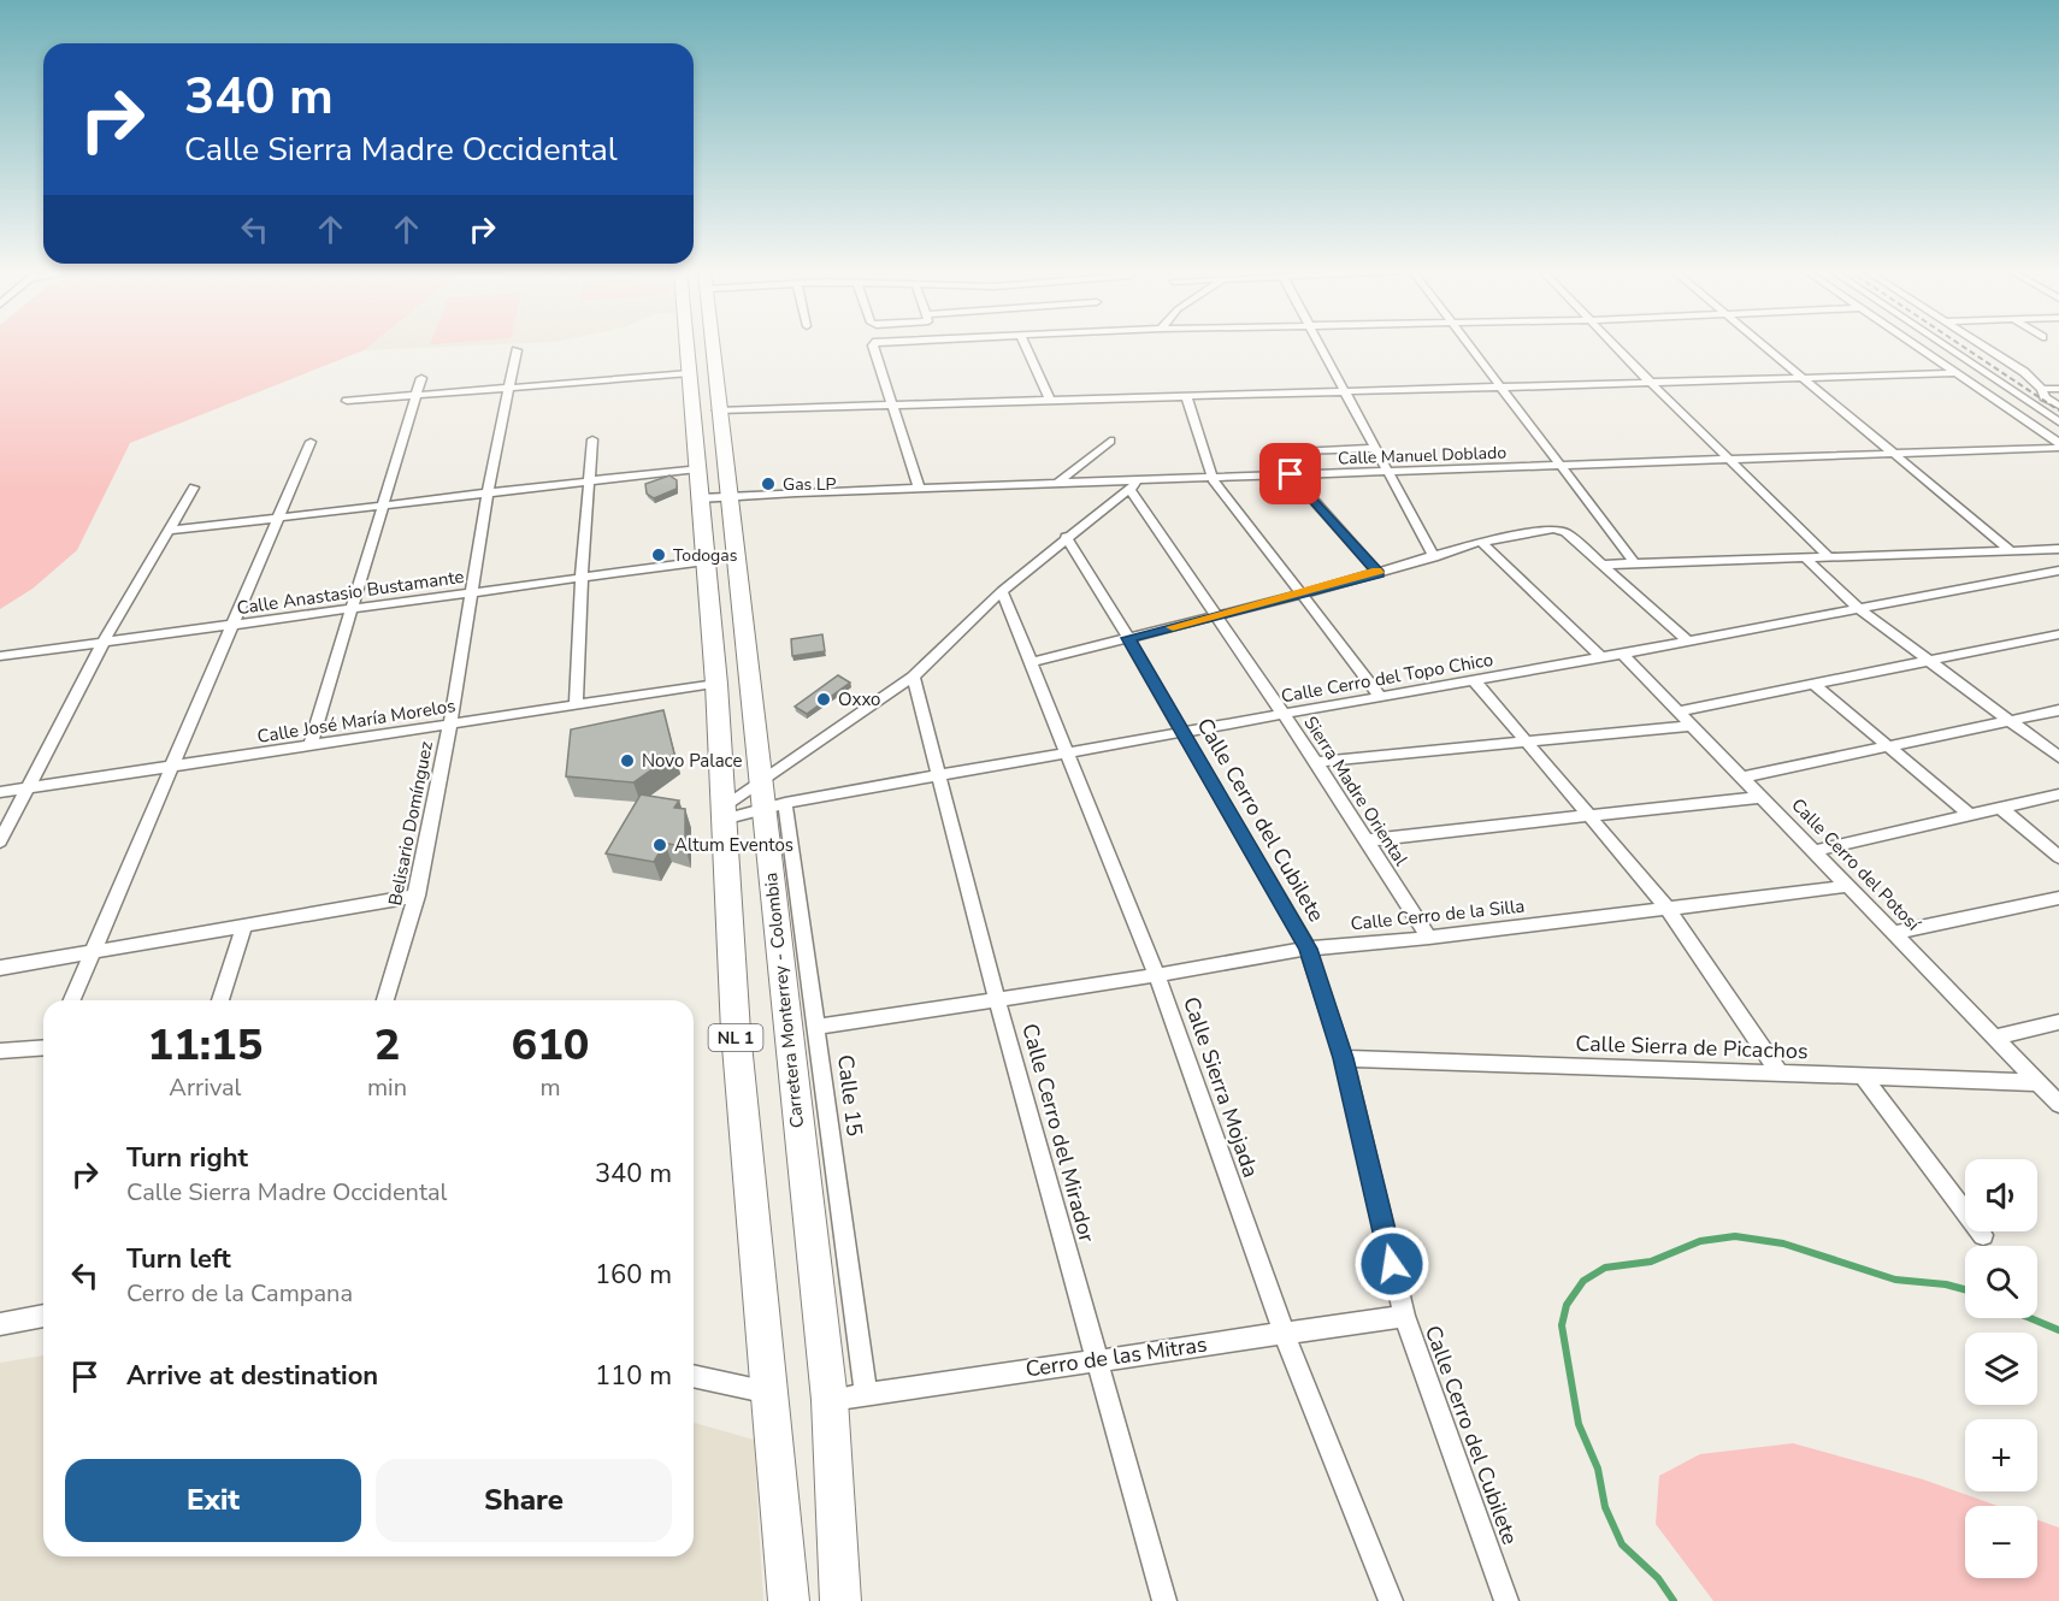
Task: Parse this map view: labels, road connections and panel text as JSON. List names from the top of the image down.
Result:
{
  "streets": {
    "main road": ["Carretera Monterrey - Colombia", "NL 1"],
    "street": [
      "Calle Manuel Doblado",
      "Calle Anastasio Bustamante",
      "Calle Cerro del Topo Chico",
      "Calle José María Morelos",
      "Sierra Madre Oriental",
      "Calle Cerro del Cubilete",
      "Belisario Domínguez",
      "Calle Cerro del Potosí",
      "Calle Cerro de la Silla",
      "Calle Sierra de Picachos",
      "Calle Sierra Mojada",
      "Calle 15",
      "Calle Cerro del Mirador",
      "Cerro de las Mitras"
    ]
  },
  "crossings": [
    ["Calle Manuel Doblado", "Sierra Madre Oriental"],
    ["Calle Manuel Doblado", "Carretera Monterrey - Colombia"],
    ["Calle Anastasio Bustamante", "Belisario Domínguez"],
    ["Calle Anastasio Bustamante", "Carretera Monterrey - Colombia"],
    ["Calle Cerro del Topo Chico", "Sierra Madre Oriental"],
    ["Calle Cerro del Topo Chico", "Calle Cerro del Cubilete"],
    ["Calle Cerro del Topo Chico", "Calle Cerro del Potosí"],
    ["Calle Cerro del Topo Chico", "Carretera Monterrey - Colombia"],
    ["Calle Cerro del Topo Chico", "Calle Sierra Mojada"],
    ["Calle Cerro del Topo Chico", "Calle 15"],
    ["Calle Cerro del Topo Chico", "Calle Cerro del Mirador"],
    ["Calle José María Morelos", "Belisario Domínguez"],
    ["Calle José María Morelos", "Carretera Monterrey - Colombia"],
    ["Sierra Madre Oriental", "Calle Cerro de la Silla"],
    ["Calle Cerro del Cubilete", "Calle Cerro de la Silla"],
    ["Calle Cerro del Cubilete", "Calle Sierra de Picachos"],
    ["Calle Cerro del Cubilete", "Cerro de las Mitras"],
    ["Calle Cerro del Potosí", "Calle Cerro de la Silla"],
    ["Calle Cerro del Potosí", "Calle Sierra de Picachos"],
    ["Calle Cerro de la Silla", "Calle Sierra Mojada"],
    ["Calle Cerro de la Silla", "Calle 15"],
    ["Calle Cerro de la Silla", "Calle Cerro del Mirador"],
    ["Carretera Monterrey - Colombia", "Calle 15"],
    ["Carretera Monterrey - Colombia", "Cerro de las Mitras"],
    ["Calle Sierra Mojada", "Cerro de las Mitras"],
    ["Calle 15", "Cerro de las Mitras"],
    ["Calle Cerro del Mirador", "Cerro de las Mitras"]
  ],
  "places": [
    "Gas LP",
    "Todogas",
    "Oxxo",
    "Novo Palace",
    "Altum Eventos"
  ],
  "page": {
    "turn": ["340 m", "Calle Sierra Madre Occidental"],
    "eta": [
      "11:15",
      "Arrival",
      "2",
      "min",
      "610",
      "m"
    ],
    "list": [
      {
        "name": "Turn right",
        "note": "Calle Sierra Madre Occidental",
        "value": "340 m"
      },
      {
        "name": "Turn left",
        "note": "Cerro de la Campana",
        "value": "160 m"
      },
      {
        "name": "Arrive at destination",
        "value": "110 m"
      }
    ],
    "map_buttons": ["+", "−"],
    "buttons": ["Exit", "Share"]
  }
}
